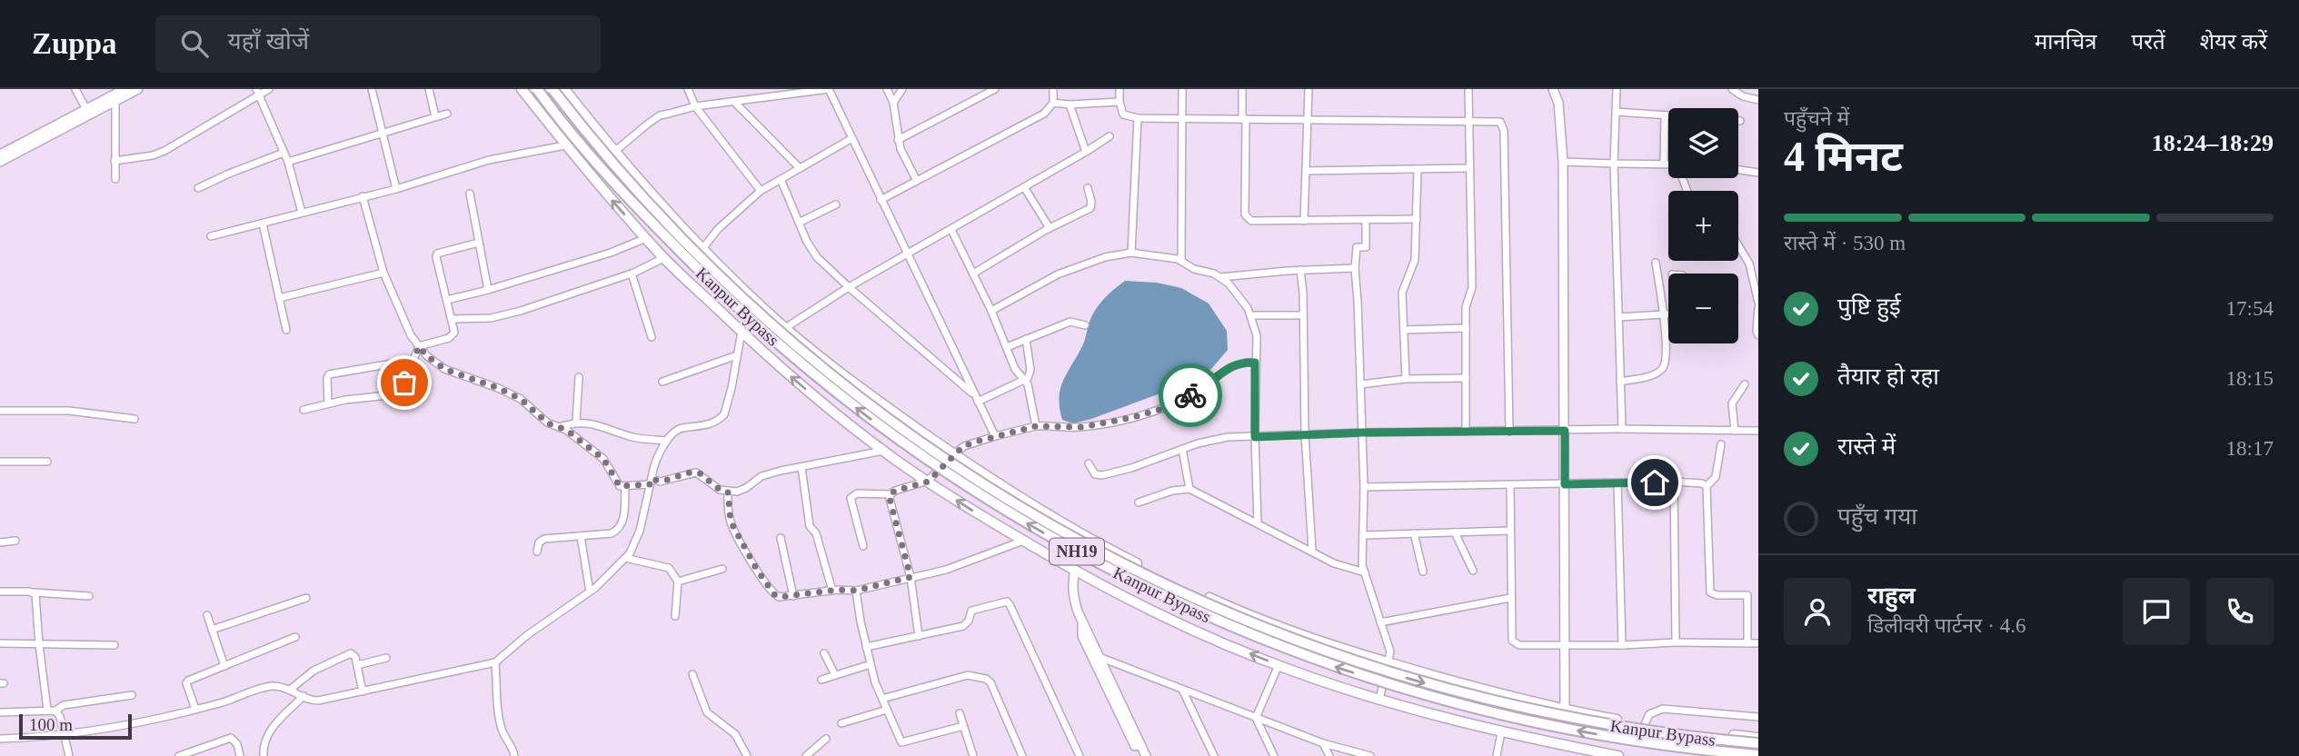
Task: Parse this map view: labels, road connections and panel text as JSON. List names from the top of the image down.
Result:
{
  "streets": {
    "highway": ["Kanpur Bypass", "NH19"]
  },
  "scale_bar": "100 m",
  "page": {
    "header": "Zuppa",
    "search": "यहाँ खोजें",
    "nav": ["मानचित्र", "परतें", "शेयर करें"],
    "heading": ["4 मिनट", "पहुँचने में", "18:24–18:29"],
    "panel": ["राहुल", "डिलीवरी पार्टनर · 4.6"],
    "map_buttons": ["+", "−"],
    "bar": "रास्ते में · 530 m",
    "list": [
      ["पुष्टि हुई", "17:54"],
      ["तैयार हो रहा", "18:15"],
      ["रास्ते में", "18:17"],
      "पहुँच गया"
    ],
    "scale": "100 m"
  }
}
